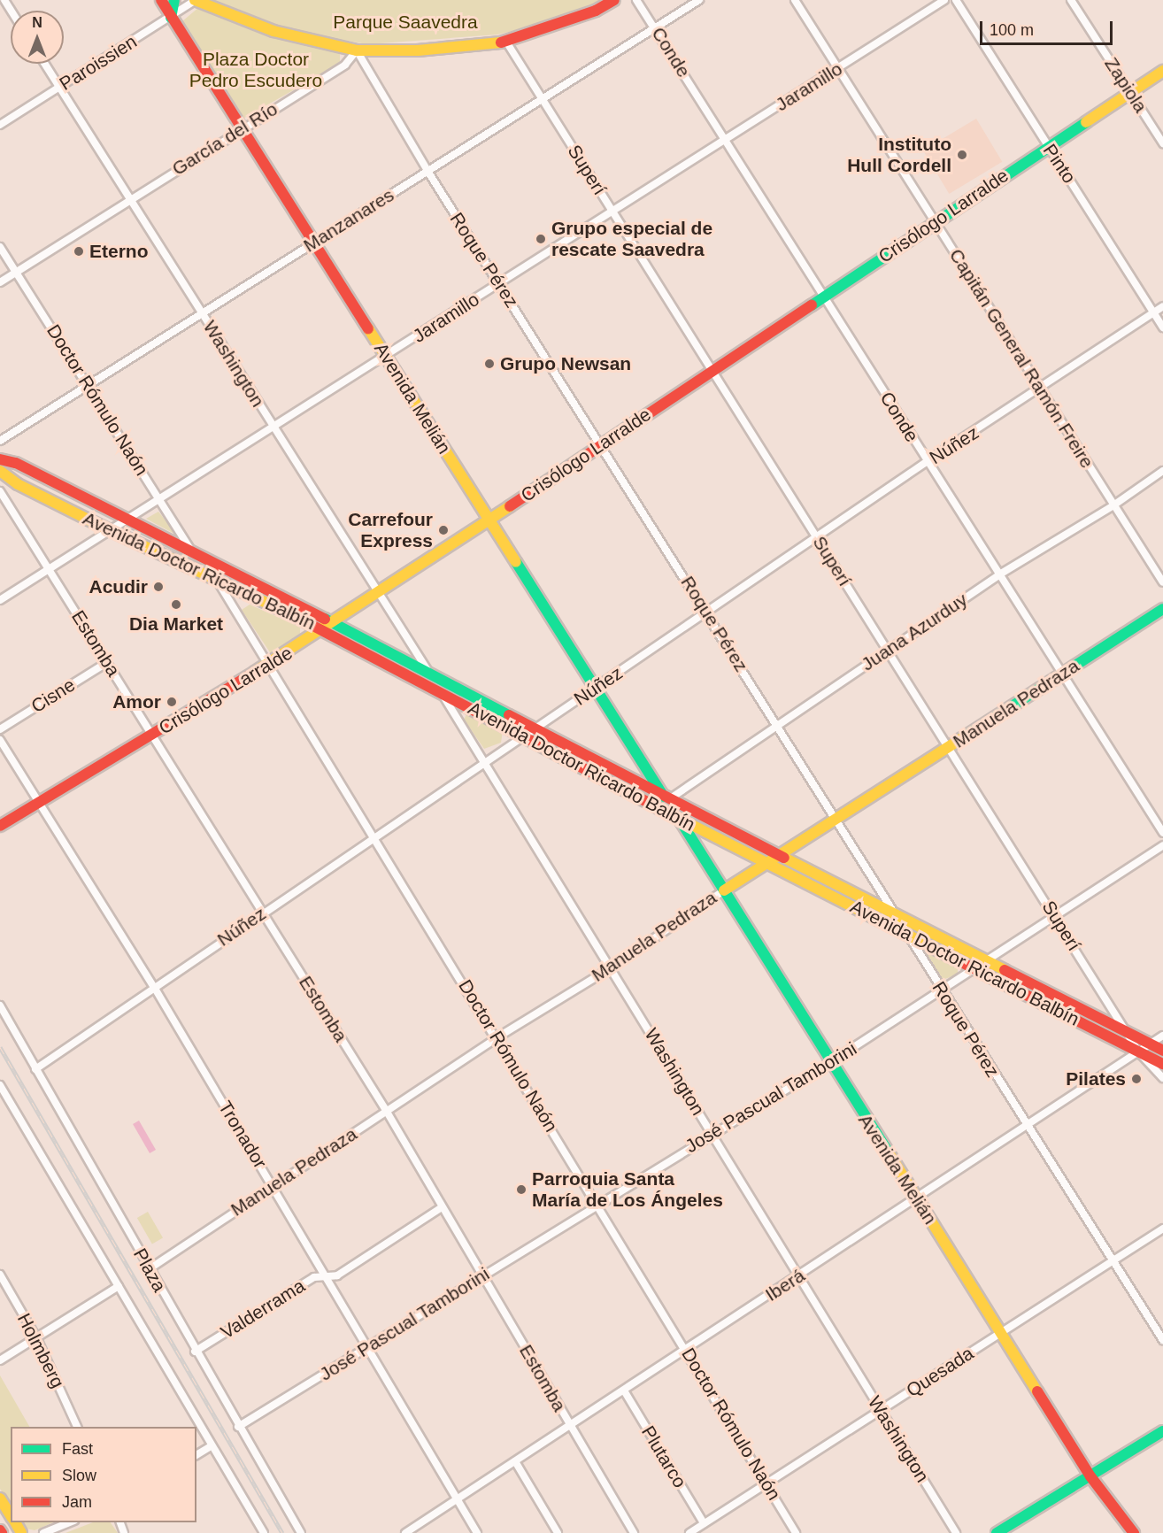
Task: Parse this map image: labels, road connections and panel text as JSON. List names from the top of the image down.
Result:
{
  "streets": {
    "street": [
      "Conde",
      "Paroissien",
      "Zapiola",
      "Jaramillo",
      "García del Río",
      "Pinto",
      "Superí",
      "Crisólogo Larralde",
      "Manzanares",
      "Roque Pérez",
      "Capitán General Ramón Freire",
      "Washington",
      "Avenida Melián",
      "Doctor Rómulo Naón",
      "Núñez",
      "Avenida Doctor Ricardo Balbín",
      "Juana Azurduy",
      "Estomba",
      "Cisne",
      "Manuela Pedraza",
      "José Pascual Tamborini",
      "Tronador",
      "Plaza",
      "Iberá",
      "Valderrama",
      "Holmberg",
      "Quesada",
      "Plutarco"
    ]
  },
  "crossings": [
    ["Conde", "Jaramillo"],
    ["Conde", "Crisólogo Larralde"],
    ["Conde", "Manzanares"],
    ["Conde", "Núñez"],
    ["Conde", "Juana Azurduy"],
    ["Conde", "Manuela Pedraza"],
    ["Paroissien", "Washington"],
    ["Paroissien", "Avenida Melián"],
    ["Zapiola", "Crisólogo Larralde"],
    ["Jaramillo", "Superí"],
    ["Jaramillo", "Roque Pérez"],
    ["Jaramillo", "Capitán General Ramón Freire"],
    ["Jaramillo", "Washington"],
    ["Jaramillo", "Avenida Melián"],
    ["Jaramillo", "Doctor Rómulo Naón"],
    ["Jaramillo", "Avenida Doctor Ricardo Balbín"],
    ["Jaramillo", "Estomba"],
    ["García del Río", "Roque Pérez"],
    ["García del Río", "Washington"],
    ["García del Río", "Avenida Melián"],
    ["García del Río", "Doctor Rómulo Naón"],
    ["Pinto", "Crisólogo Larralde"],
    ["Pinto", "Núñez"],
    ["Superí", "Crisólogo Larralde"],
    ["Superí", "Manzanares"],
    ["Superí", "Núñez"],
    ["Superí", "Avenida Doctor Ricardo Balbín"],
    ["Superí", "Juana Azurduy"],
    ["Superí", "Manuela Pedraza"],
    ["Superí", "José Pascual Tamborini"],
    ["Superí", "Iberá"],
    ["Crisólogo Larralde", "Roque Pérez"],
    ["Crisólogo Larralde", "Capitán General Ramón Freire"],
    ["Crisólogo Larralde", "Washington"],
    ["Crisólogo Larralde", "Avenida Melián"],
    ["Crisólogo Larralde", "Doctor Rómulo Naón"],
    ["Crisólogo Larralde", "Avenida Doctor Ricardo Balbín"],
    ["Crisólogo Larralde", "Estomba"],
    ["Crisólogo Larralde", "Tronador"],
    ["Manzanares", "Roque Pérez"],
    ["Manzanares", "Washington"],
    ["Manzanares", "Avenida Melián"],
    ["Manzanares", "Doctor Rómulo Naón"],
    ["Roque Pérez", "Núñez"],
    ["Roque Pérez", "Avenida Doctor Ricardo Balbín"],
    ["Roque Pérez", "Juana Azurduy"],
    ["Roque Pérez", "Manuela Pedraza"],
    ["Roque Pérez", "José Pascual Tamborini"],
    ["Roque Pérez", "Iberá"],
    ["Roque Pérez", "Quesada"],
    ["Capitán General Ramón Freire", "Núñez"],
    ["Capitán General Ramón Freire", "Juana Azurduy"],
    ["Washington", "Núñez"],
    ["Washington", "Avenida Doctor Ricardo Balbín"],
    ["Washington", "Manuela Pedraza"],
    ["Washington", "José Pascual Tamborini"],
    ["Washington", "Iberá"],
    ["Washington", "Quesada"],
    ["Avenida Melián", "Núñez"],
    ["Avenida Melián", "Avenida Doctor Ricardo Balbín"],
    ["Avenida Melián", "Juana Azurduy"],
    ["Avenida Melián", "Manuela Pedraza"],
    ["Avenida Melián", "José Pascual Tamborini"],
    ["Avenida Melián", "Iberá"],
    ["Avenida Melián", "Quesada"],
    ["Doctor Rómulo Naón", "Núñez"],
    ["Doctor Rómulo Naón", "Avenida Doctor Ricardo Balbín"],
    ["Doctor Rómulo Naón", "Manuela Pedraza"],
    ["Doctor Rómulo Naón", "José Pascual Tamborini"],
    ["Doctor Rómulo Naón", "Iberá"],
    ["Doctor Rómulo Naón", "Quesada"],
    ["Núñez", "Avenida Doctor Ricardo Balbín"],
    ["Núñez", "Estomba"],
    ["Núñez", "Tronador"],
    ["Núñez", "Plaza"],
    ["Avenida Doctor Ricardo Balbín", "Juana Azurduy"],
    ["Avenida Doctor Ricardo Balbín", "Manuela Pedraza"],
    ["Avenida Doctor Ricardo Balbín", "José Pascual Tamborini"],
    ["Avenida Doctor Ricardo Balbín", "Iberá"],
    ["Estomba", "Cisne"],
    ["Estomba", "Manuela Pedraza"],
    ["Estomba", "José Pascual Tamborini"],
    ["Estomba", "Iberá"],
    ["Estomba", "Valderrama"],
    ["Manuela Pedraza", "Tronador"],
    ["Manuela Pedraza", "Plaza"],
    ["José Pascual Tamborini", "Tronador"],
    ["José Pascual Tamborini", "Plaza"],
    ["Tronador", "Iberá"],
    ["Tronador", "Valderrama"],
    ["Plaza", "Valderrama"],
    ["Iberá", "Plutarco"],
    ["Quesada", "Plutarco"]
  ],
  "parks": ["Parque Saavedra", "Plaza Doctor Pedro Escudero"],
  "places": [
    "Instituto Hull Cordell",
    "Grupo especial de rescate Saavedra",
    "Eterno",
    "Grupo Newsan",
    "Carrefour Express",
    "Acudir",
    "Dia Market",
    "Amor",
    "Pilates",
    "Parroquia Santa María de Los Ángeles"
  ],
  "legend": ["Fast", "Slow", "Jam"],
  "scale_bar": "100 m",
  "north": "top"
}
